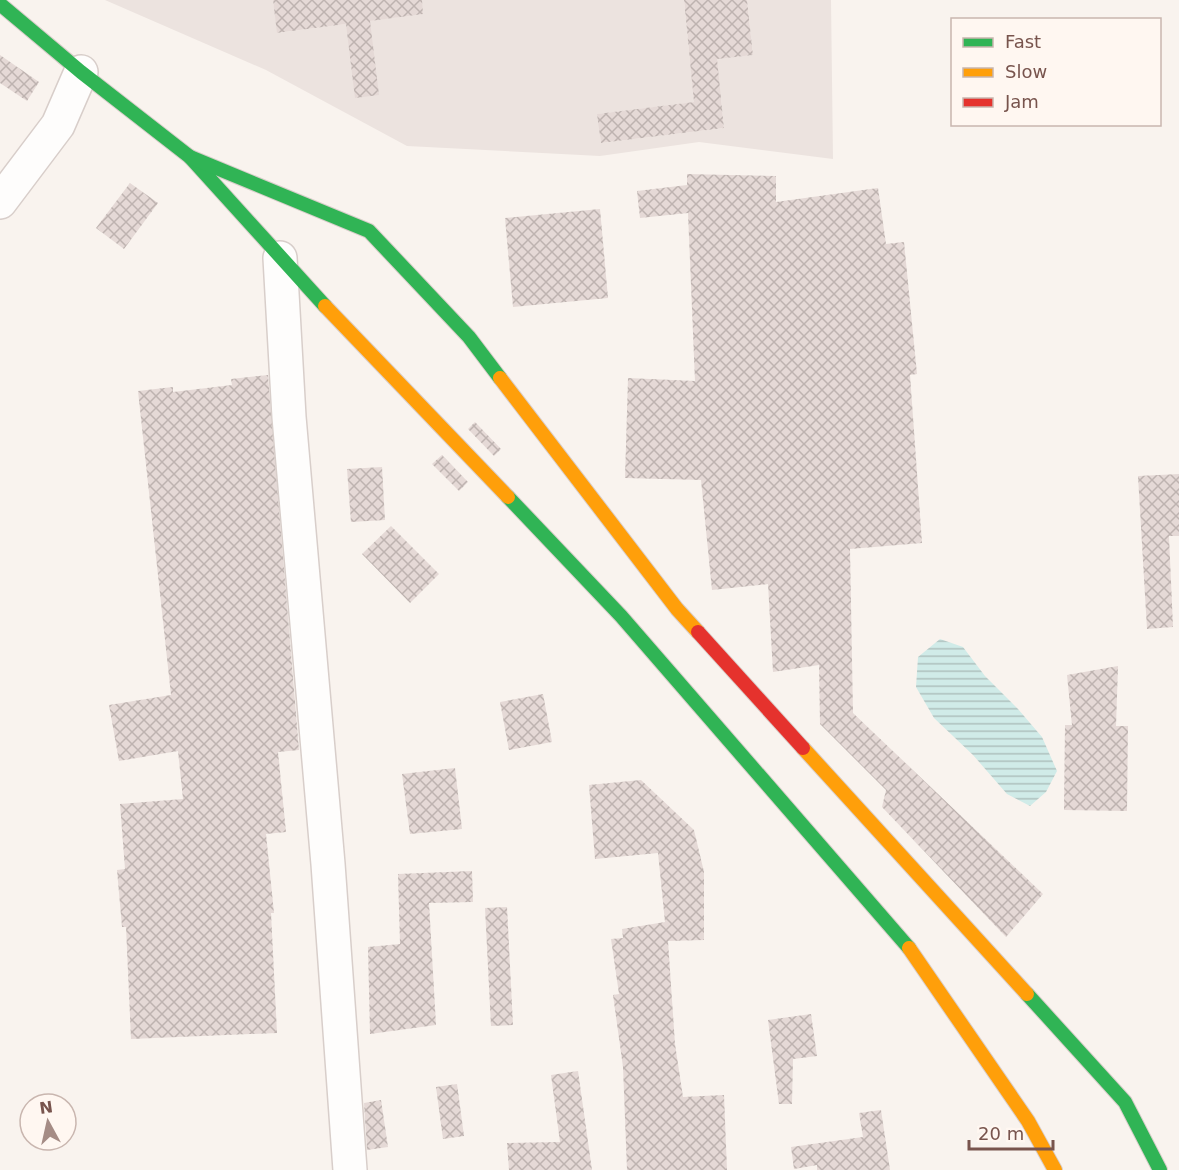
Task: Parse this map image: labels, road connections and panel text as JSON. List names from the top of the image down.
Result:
{
  "legend": ["Fast", "Slow", "Jam"],
  "scale_bar": "20 m",
  "north": "top"
}
